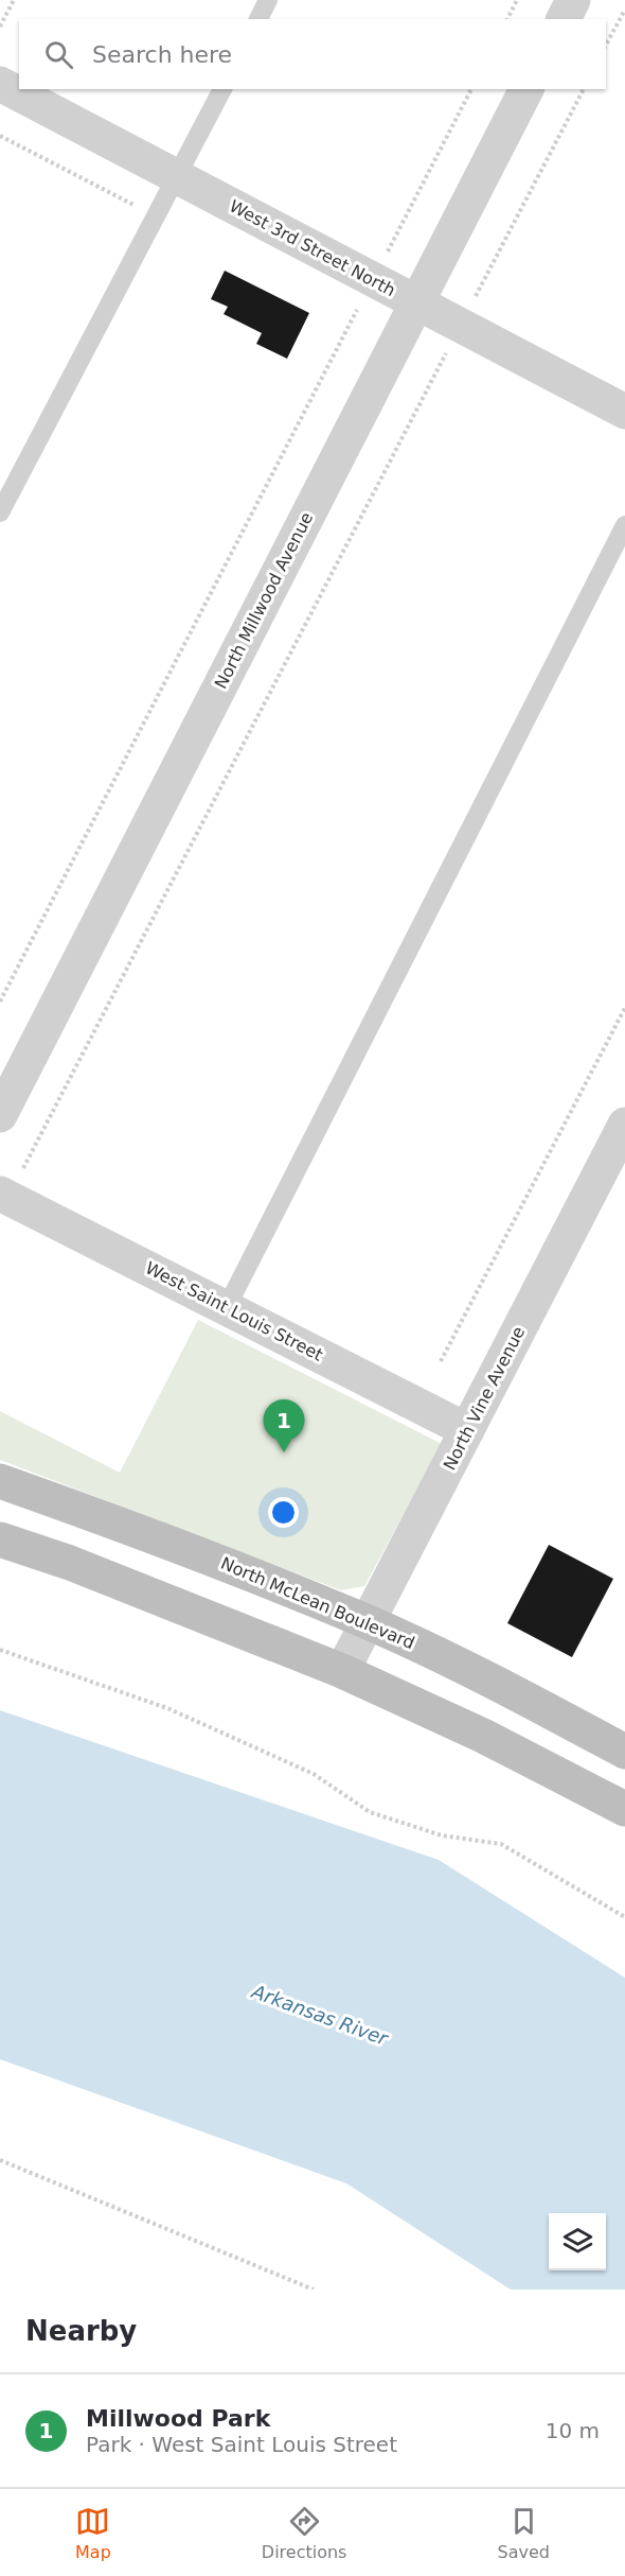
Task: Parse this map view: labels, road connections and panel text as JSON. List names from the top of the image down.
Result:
{
  "streets": {
    "main road": ["North McLean Boulevard"],
    "street": [
      "West 3rd Street North",
      "North Millwood Avenue",
      "West Saint Louis Street",
      "North Vine Avenue"
    ]
  },
  "crossings": [
    ["West 3rd Street North", "North Millwood Avenue"],
    ["West Saint Louis Street", "North Vine Avenue"],
    ["North Vine Avenue", "North McLean Boulevard"]
  ],
  "water": ["Arkansas River"],
  "page": {
    "search": "Search here",
    "pins": "1",
    "heading": "Nearby",
    "list": [
      {
        "mark": "1",
        "name": "Millwood Park",
        "note": "Park · West Saint Louis Street",
        "value": "10 m"
      }
    ],
    "nav": ["Map", "Directions", "Saved"]
  }
}
